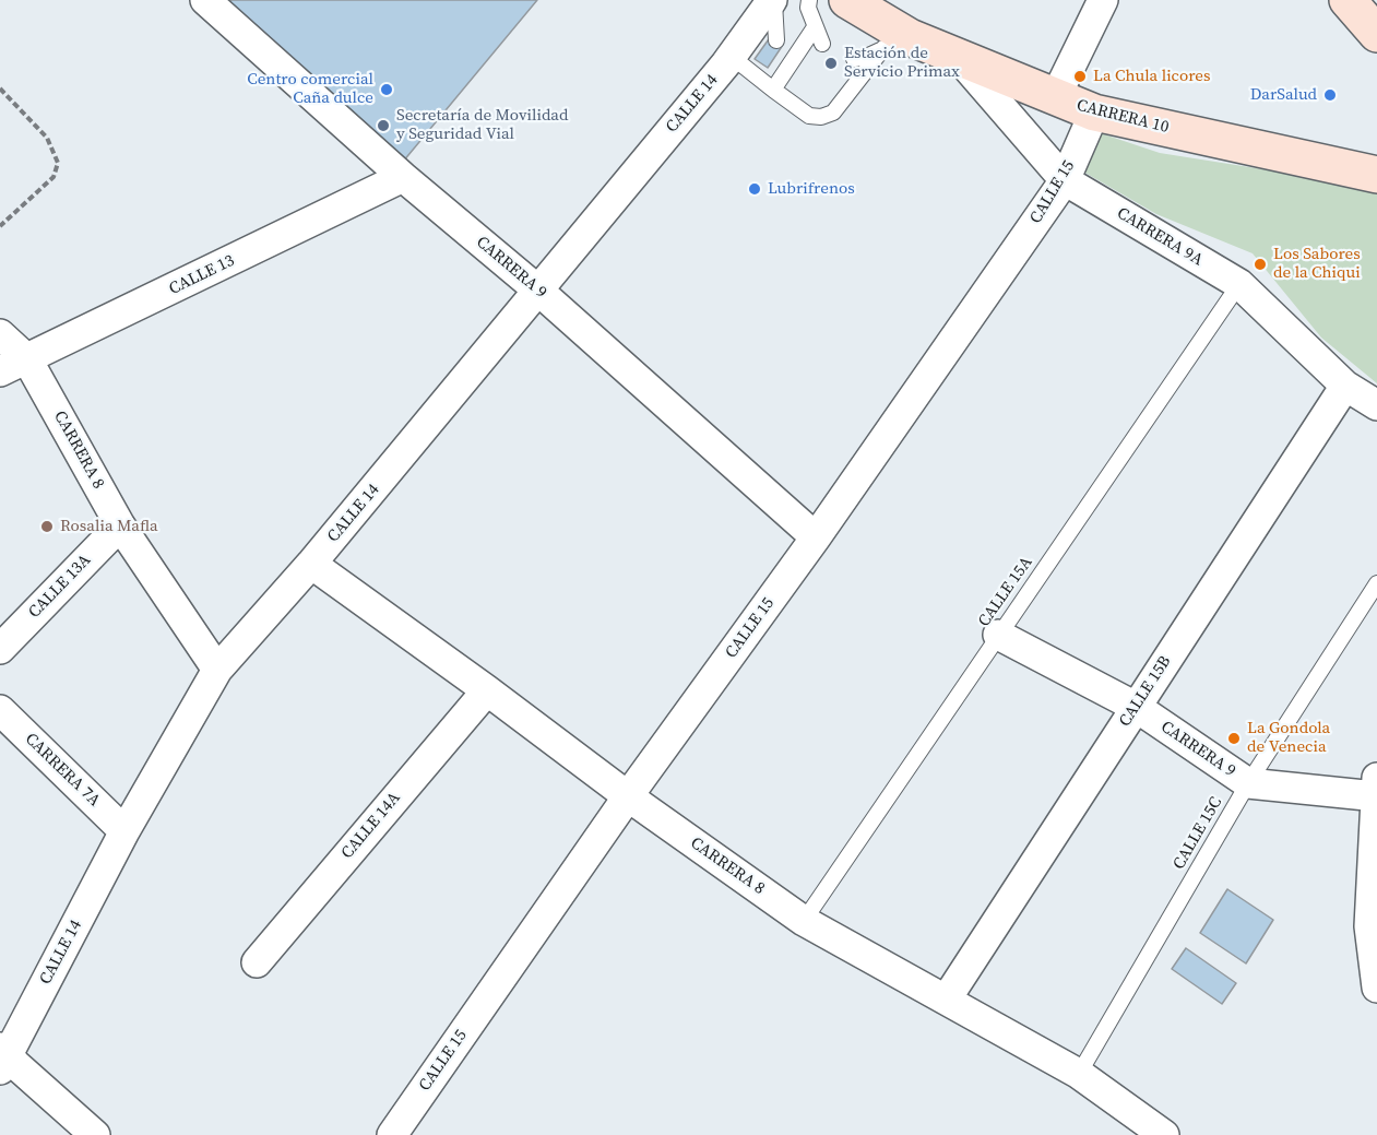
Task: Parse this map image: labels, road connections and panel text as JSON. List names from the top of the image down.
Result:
{
  "streets": {
    "main road": ["CARRERA 10"],
    "street": [
      "CALLE 14",
      "CALLE 15",
      "CARRERA 9A",
      "CARRERA 9",
      "CALLE 13",
      "CARRERA 8",
      "CALLE 13A",
      "CALLE 15B",
      "CARRERA 7A",
      "CALLE 14A"
    ],
    "lane": ["CALLE 15A", "CALLE 15C"]
  },
  "crossings": [
    ["CALLE 14", "CARRERA 9"],
    ["CALLE 14", "CARRERA 8"],
    ["CALLE 14", "CARRERA 7A"],
    ["CARRERA 10", "CALLE 15"],
    ["CARRERA 10", "CARRERA 9A"],
    ["CALLE 15", "CARRERA 9A"],
    ["CALLE 15", "CARRERA 9"],
    ["CALLE 15", "CARRERA 8"],
    ["CARRERA 9A", "CALLE 15A"],
    ["CARRERA 9A", "CALLE 15B"],
    ["CARRERA 9", "CALLE 13"],
    ["CARRERA 9", "CALLE 15A"],
    ["CARRERA 9", "CALLE 15B"],
    ["CARRERA 9", "CALLE 15C"],
    ["CALLE 13", "CARRERA 8"],
    ["CARRERA 8", "CALLE 13A"],
    ["CARRERA 8", "CALLE 15A"],
    ["CARRERA 8", "CALLE 15B"],
    ["CARRERA 8", "CALLE 14A"],
    ["CARRERA 8", "CALLE 15C"]
  ],
  "places": [
    "Estación de Servicio Primax",
    "La Chula licores",
    "Centro comercial Caña dulce",
    "DarSalud",
    "Secretaría de Movilidad y Seguridad Vial",
    "Lubrifrenos",
    "Los Sabores de la Chiqui",
    "Rosalia Mafla",
    "La Gondola de Venecia"
  ]
}
